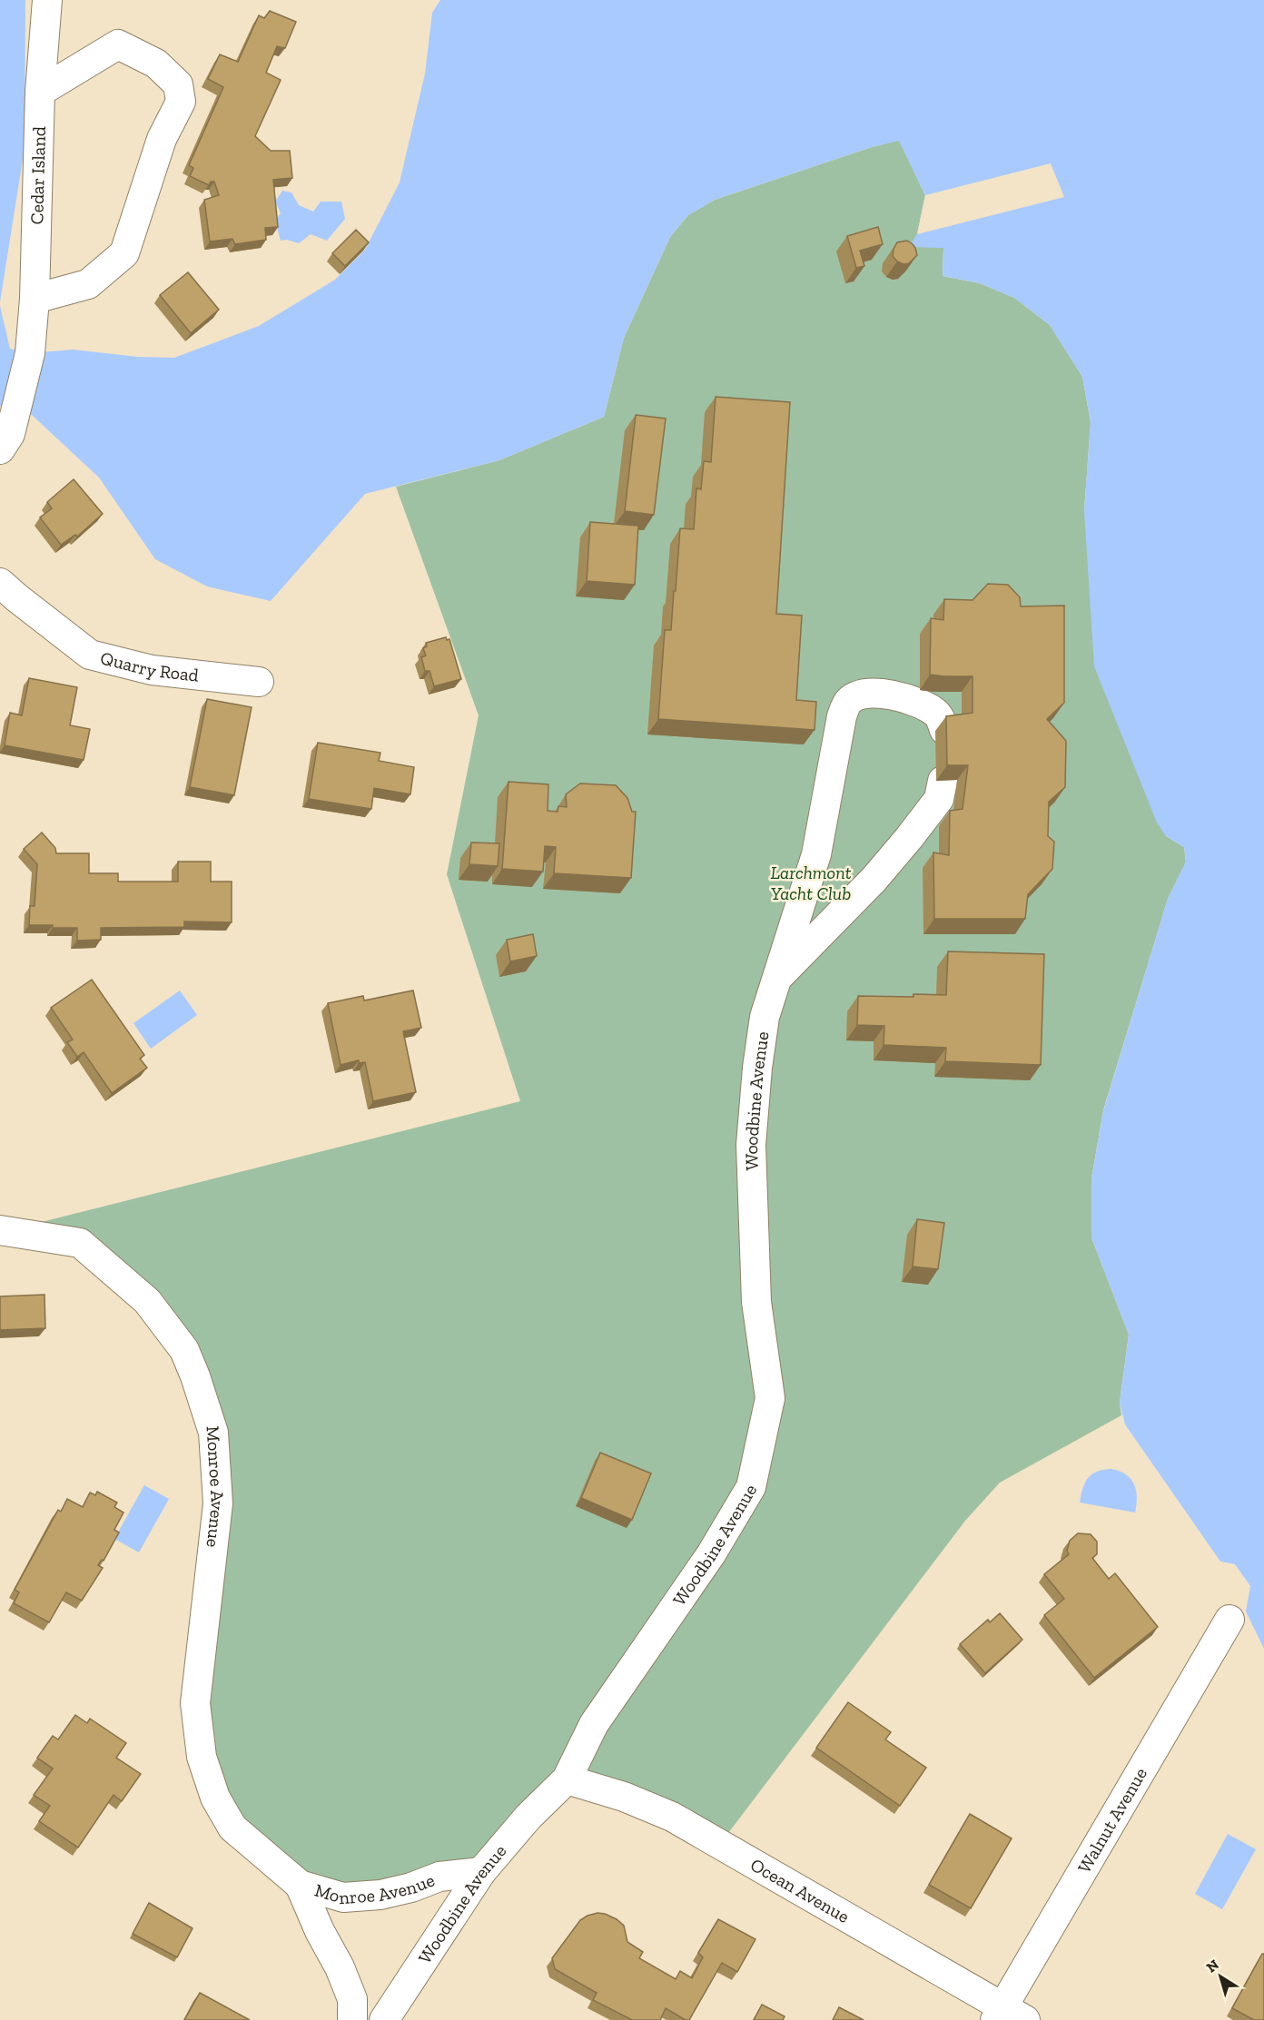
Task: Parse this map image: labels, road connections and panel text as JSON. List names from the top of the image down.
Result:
{
  "streets": {
    "street": [
      "Cedar Island",
      "Quarry Road",
      "Woodbine Avenue",
      "Monroe Avenue",
      "Walnut Avenue",
      "Ocean Avenue"
    ]
  },
  "crossings": [
    ["Woodbine Avenue", "Monroe Avenue"],
    ["Woodbine Avenue", "Ocean Avenue"],
    ["Walnut Avenue", "Ocean Avenue"]
  ],
  "parks": ["Larchmont Yacht Club"],
  "north": "top left"
}
